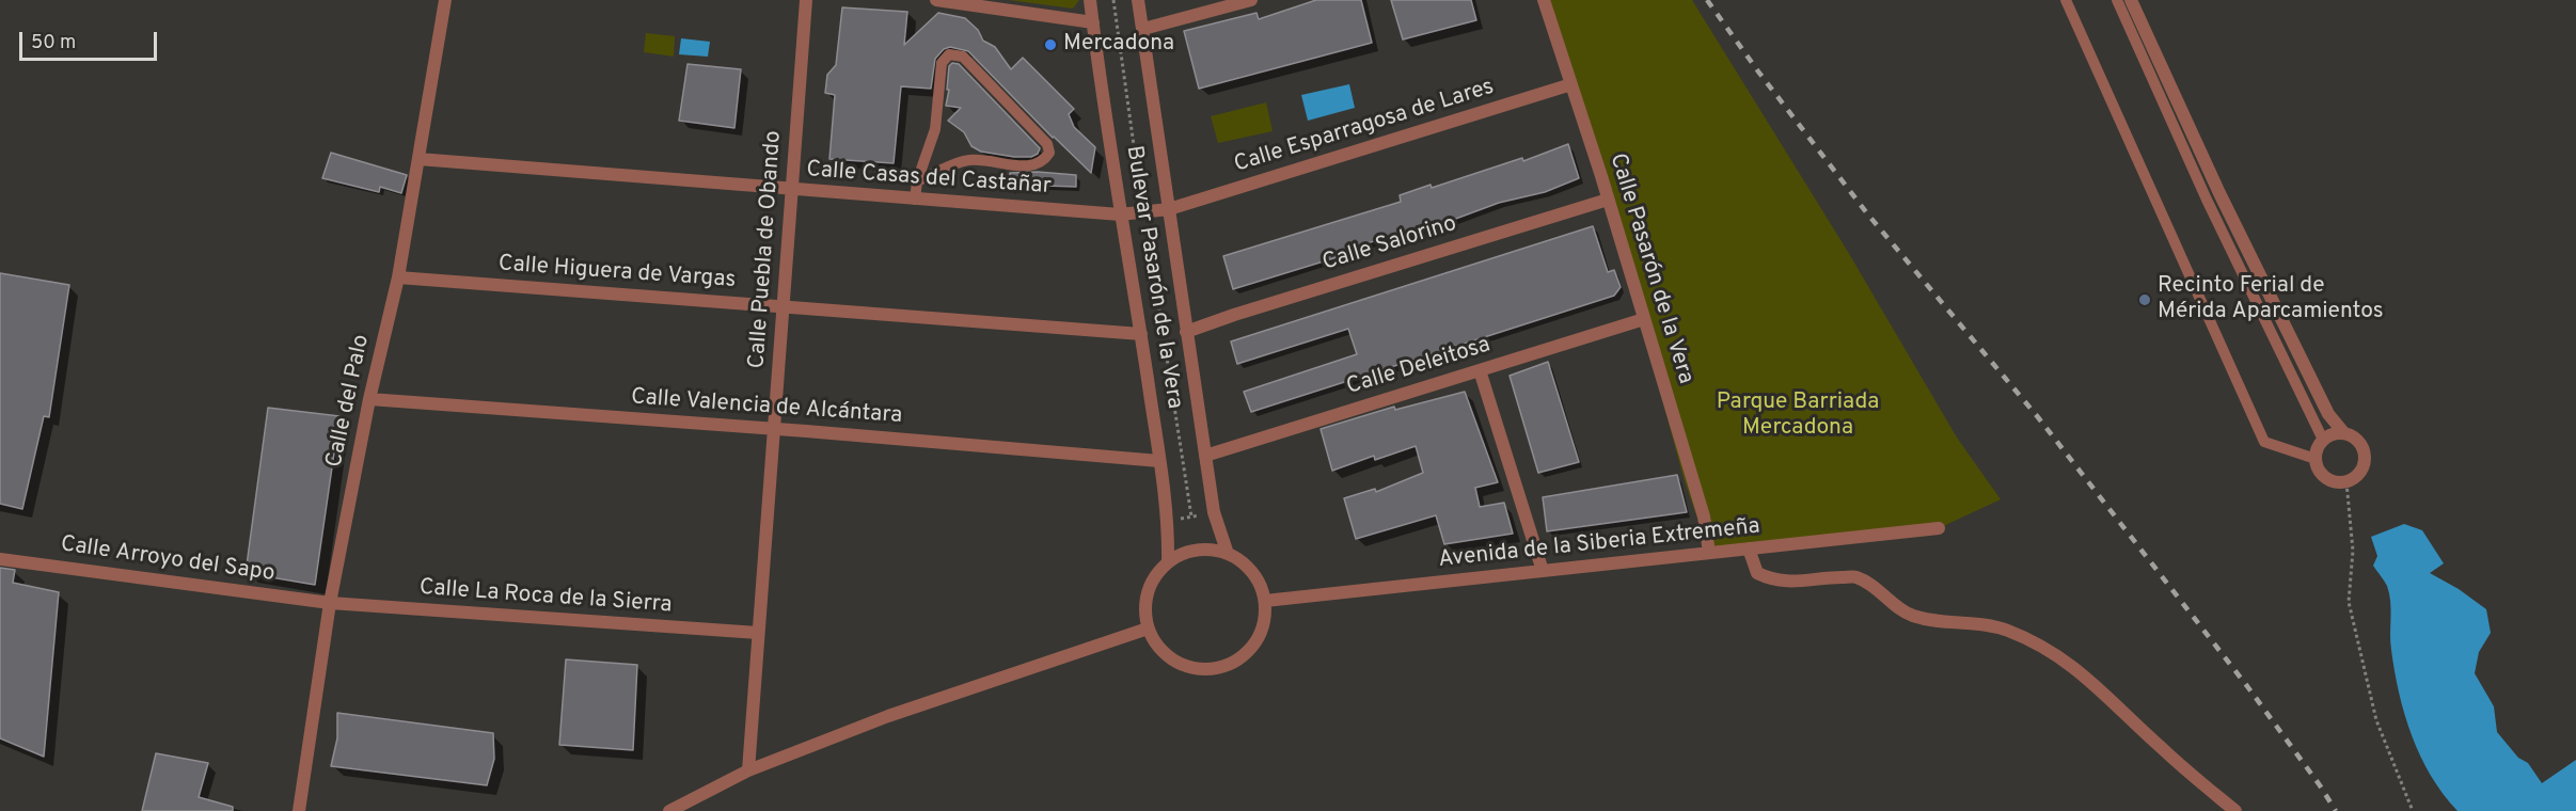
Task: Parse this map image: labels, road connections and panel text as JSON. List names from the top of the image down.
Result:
{
  "streets": {
    "street": [
      "Calle Esparragosa de Lares",
      "Calle Casas del Castañar",
      "Calle Salorino",
      "Calle Puebla de Obando",
      "Calle Pasarón de la Vera",
      "Calle Higuera de Vargas",
      "Bulevar Pasarón de la Vera",
      "Calle Deleitosa",
      "Calle del Palo",
      "Calle Valencia de Alcántara",
      "Avenida de la Siberia Extremeña",
      "Calle Arroyo del Sapo",
      "Calle La Roca de la Sierra"
    ]
  },
  "crossings": [
    ["Calle Esparragosa de Lares", "Calle Casas del Castañar"],
    ["Calle Esparragosa de Lares", "Calle Pasarón de la Vera"],
    ["Calle Esparragosa de Lares", "Bulevar Pasarón de la Vera"],
    ["Calle Casas del Castañar", "Calle Puebla de Obando"],
    ["Calle Casas del Castañar", "Bulevar Pasarón de la Vera"],
    ["Calle Casas del Castañar", "Calle del Palo"],
    ["Calle Salorino", "Calle Pasarón de la Vera"],
    ["Calle Salorino", "Bulevar Pasarón de la Vera"],
    ["Calle Puebla de Obando", "Calle Higuera de Vargas"],
    ["Calle Puebla de Obando", "Calle Valencia de Alcántara"],
    ["Calle Puebla de Obando", "Calle La Roca de la Sierra"],
    ["Calle Pasarón de la Vera", "Calle Deleitosa"],
    ["Calle Pasarón de la Vera", "Avenida de la Siberia Extremeña"],
    ["Calle Higuera de Vargas", "Bulevar Pasarón de la Vera"],
    ["Calle Higuera de Vargas", "Calle del Palo"],
    ["Bulevar Pasarón de la Vera", "Calle Deleitosa"],
    ["Bulevar Pasarón de la Vera", "Calle Valencia de Alcántara"],
    ["Bulevar Pasarón de la Vera", "Avenida de la Siberia Extremeña"],
    ["Calle del Palo", "Calle Valencia de Alcántara"],
    ["Calle del Palo", "Calle Arroyo del Sapo"],
    ["Calle del Palo", "Calle La Roca de la Sierra"],
    ["Calle Arroyo del Sapo", "Calle La Roca de la Sierra"]
  ],
  "parks": ["Parque Barriada Mercadona"],
  "places": ["Mercadona", "Recinto Ferial de Mérida Aparcamientos"],
  "scale_bar": "50 m"
}
